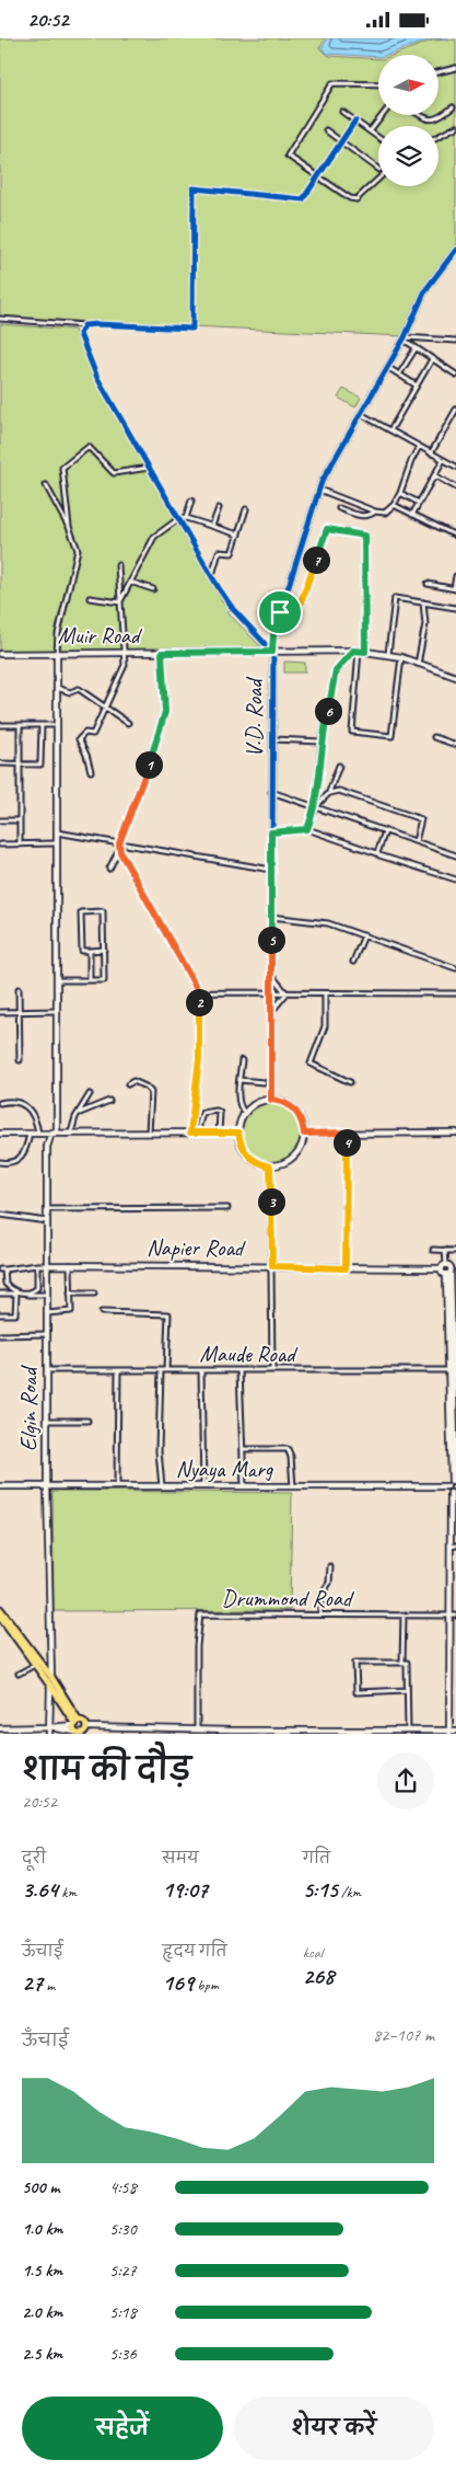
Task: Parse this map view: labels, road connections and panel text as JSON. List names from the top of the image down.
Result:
{
  "streets": {
    "street": [
      "Muir Road",
      "V.D. Road",
      "Napier Road",
      "Maude Road",
      "Elgin Road",
      "Nyaya Marg",
      "Drummond Road"
    ]
  },
  "crossings": [
    ["Muir Road", "V.D. Road"],
    ["Muir Road", "Elgin Road"],
    ["Napier Road", "Elgin Road"],
    ["Maude Road", "Elgin Road"],
    ["Elgin Road", "Nyaya Marg"]
  ],
  "north": "right",
  "page": {
    "status": "20:52",
    "pins": [
      "7",
      "6",
      "1",
      "5",
      "2",
      "4",
      "3"
    ],
    "heading": ["शाम की दौड़", "20:52"],
    "stats": [
      ["दूरी", "3.64 km"],
      ["समय", "19:07"],
      ["गति", "5:15 /km"],
      ["ऊँचाई", "27 m"],
      ["हृदय गति", "169 bpm"],
      ["kcal", "268"]
    ],
    "chart": ["ऊँचाई", "82–107 m"],
    "list": [
      {
        "name": "500 m",
        "note": "4:58"
      },
      {
        "name": "1.0 km",
        "note": "5:30"
      },
      {
        "name": "1.5 km",
        "note": "5:27"
      },
      {
        "name": "2.0 km",
        "note": "5:18"
      },
      {
        "name": "2.5 km",
        "note": "5:36"
      }
    ],
    "buttons": ["सहेजें", "शेयर करें"]
  }
}
